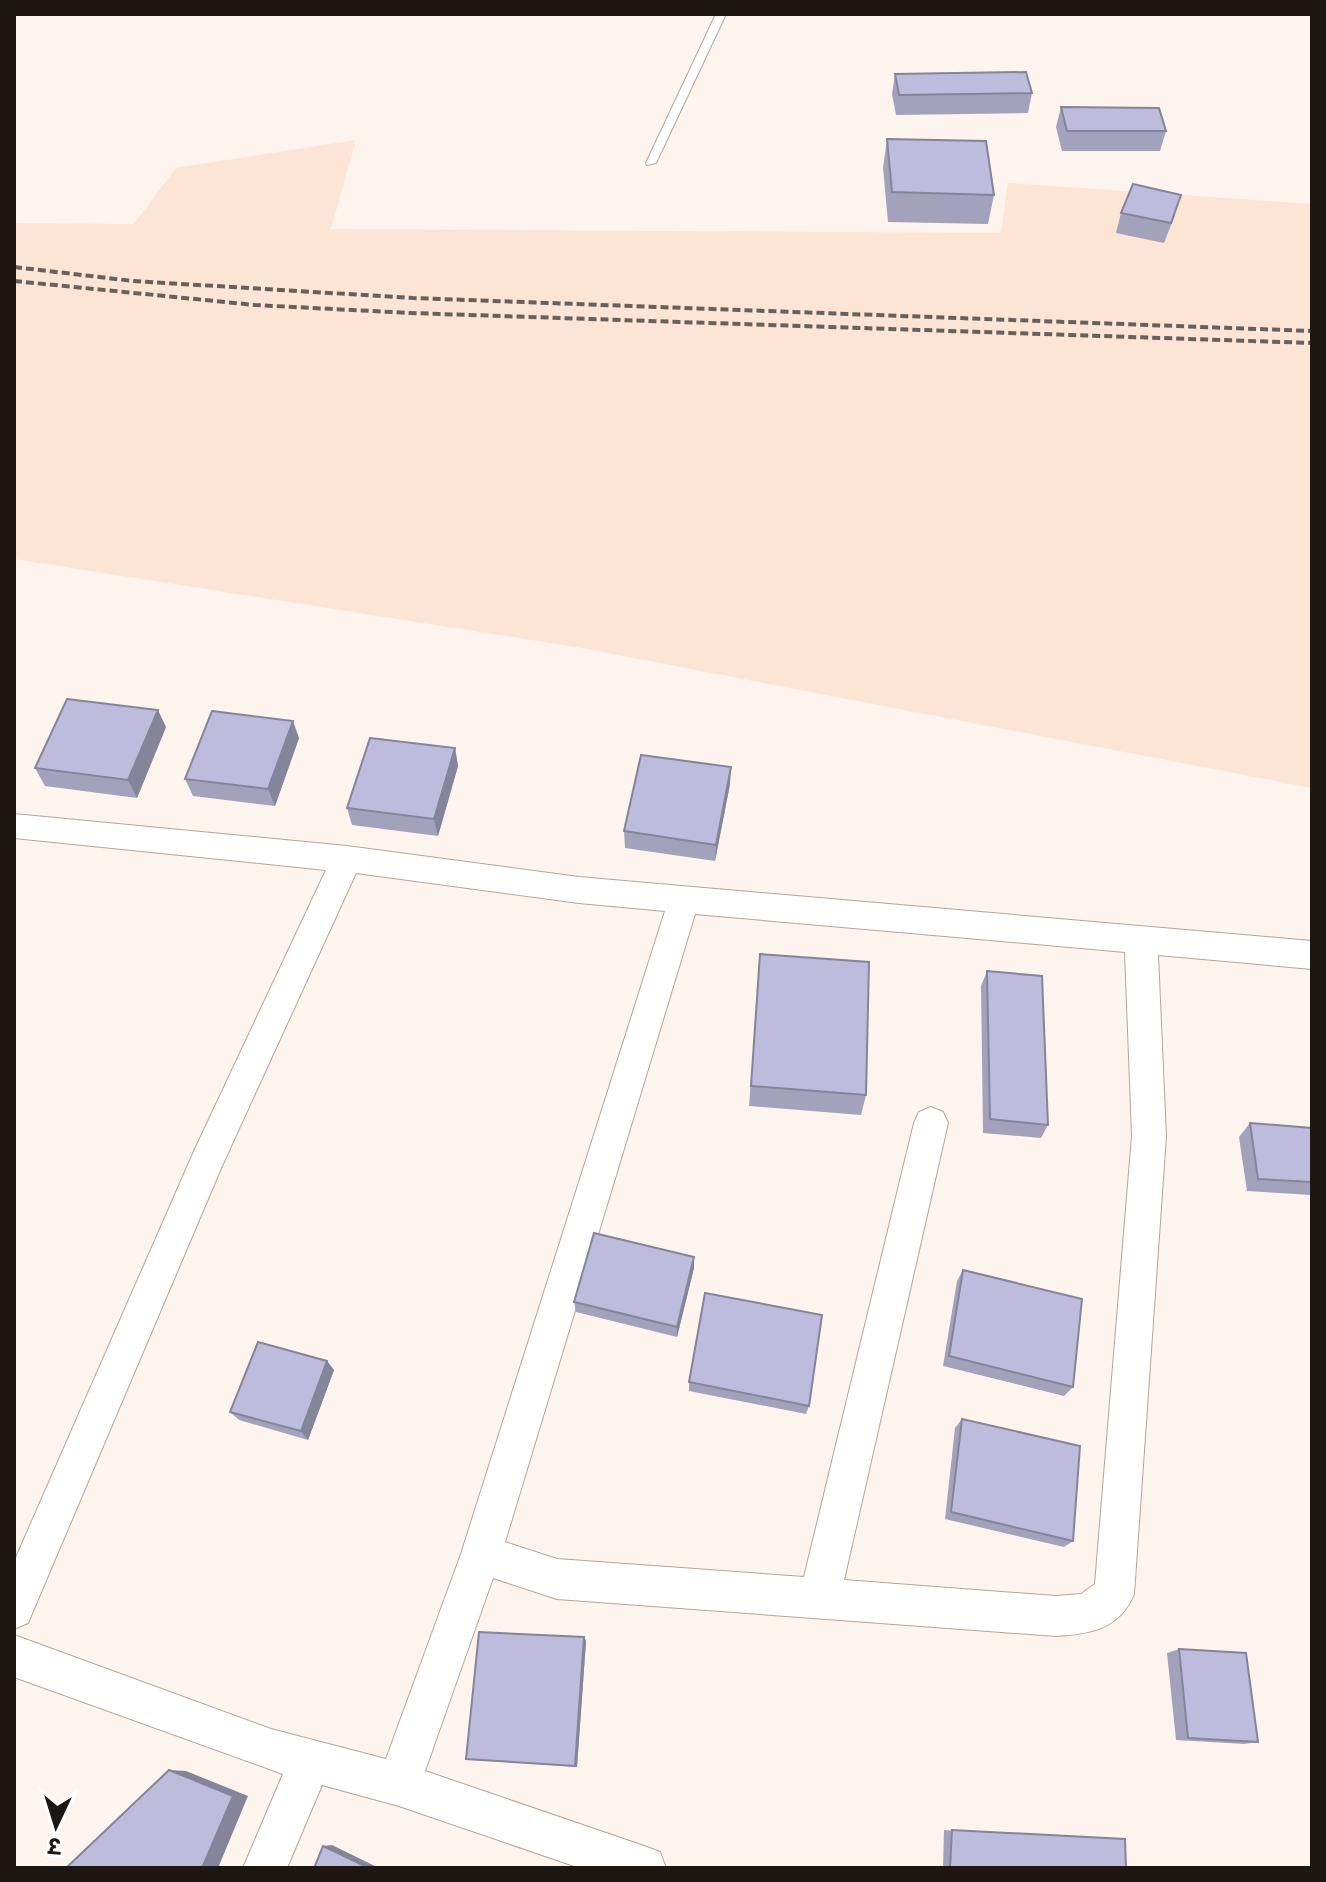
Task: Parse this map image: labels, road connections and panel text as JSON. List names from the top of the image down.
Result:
{
  "north": "bottom"
}
